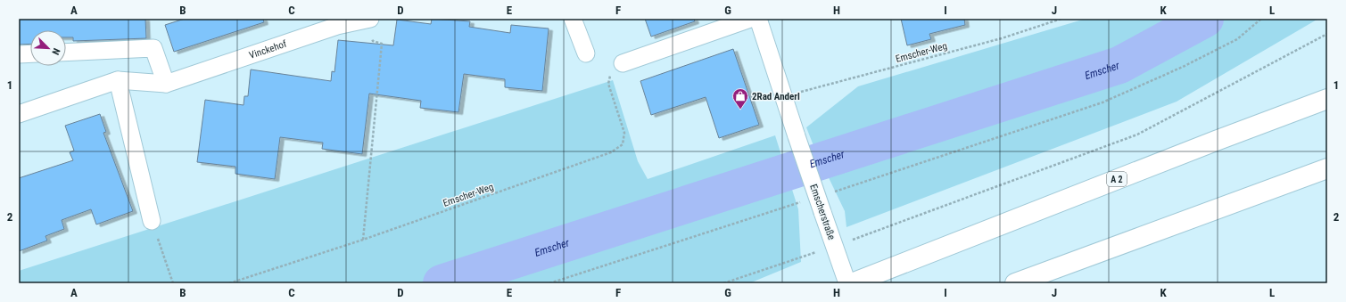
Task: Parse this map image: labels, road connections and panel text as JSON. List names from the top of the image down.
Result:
{
  "streets": {
    "highway": ["A 2"],
    "street": ["Vinckehof", "Emscherstraße"],
    "path": ["Emscher-Weg"]
  },
  "crossings": [
    ["Emscher-Weg", "Emscherstraße"]
  ],
  "water": ["Emscher"],
  "places": {
    "shop": ["2Rad Anderl"]
  },
  "north": "bottom right",
  "grid": {
    "columns": [
      "A",
      "B",
      "C",
      "D",
      "E",
      "F",
      "G",
      "H",
      "I",
      "J",
      "K",
      "L"
    ],
    "rows": ["1", "2"]
  }
}
